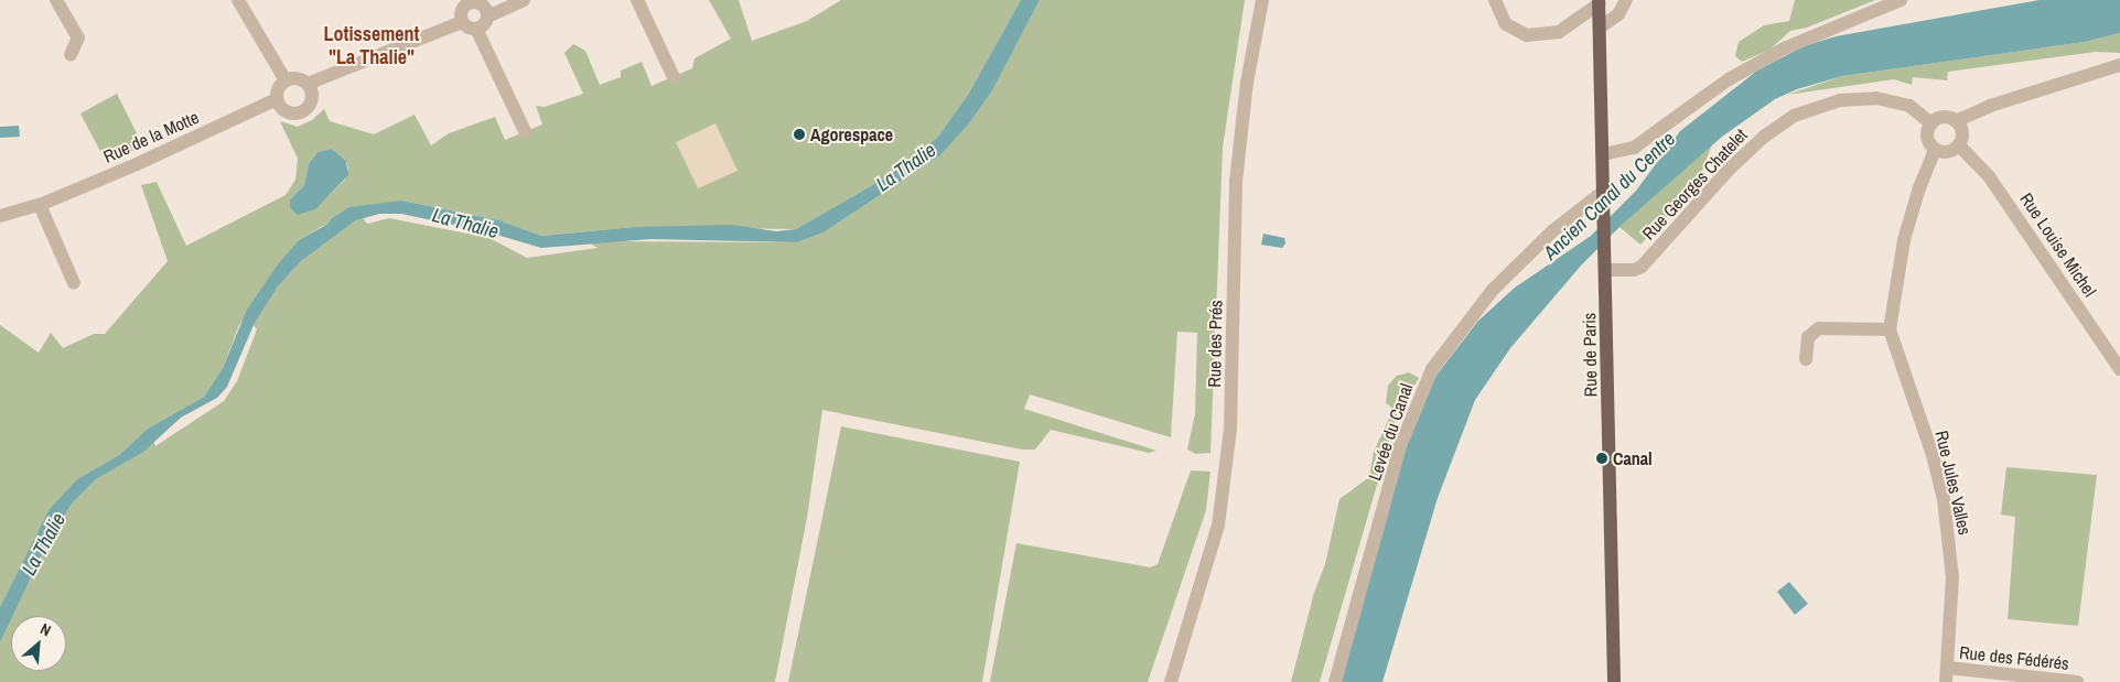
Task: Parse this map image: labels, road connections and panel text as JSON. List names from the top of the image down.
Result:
{
  "streets": {
    "main road": ["Rue de Paris"],
    "street": [
      "Rue de la Motte",
      "Rue Georges Chatelet",
      "Rue Louise Michel",
      "Rue des Prés",
      "Levée du Canal",
      "Rue Jules Valles",
      "Rue des Fédérés"
    ]
  },
  "crossings": [
    ["Rue Georges Chatelet", "Rue Louise Michel"],
    ["Rue Georges Chatelet", "Rue de Paris"],
    ["Rue Georges Chatelet", "Rue Jules Valles"],
    ["Rue Louise Michel", "Rue Jules Valles"],
    ["Rue de Paris", "Levée du Canal"],
    ["Rue Jules Valles", "Rue des Fédérés"]
  ],
  "districts": ["Lotissement \"La Thalie\""],
  "water": ["La Thalie", "Ancien Canal du Centre"],
  "places": ["Agorespace", "Canal"],
  "north": "top right"
}
